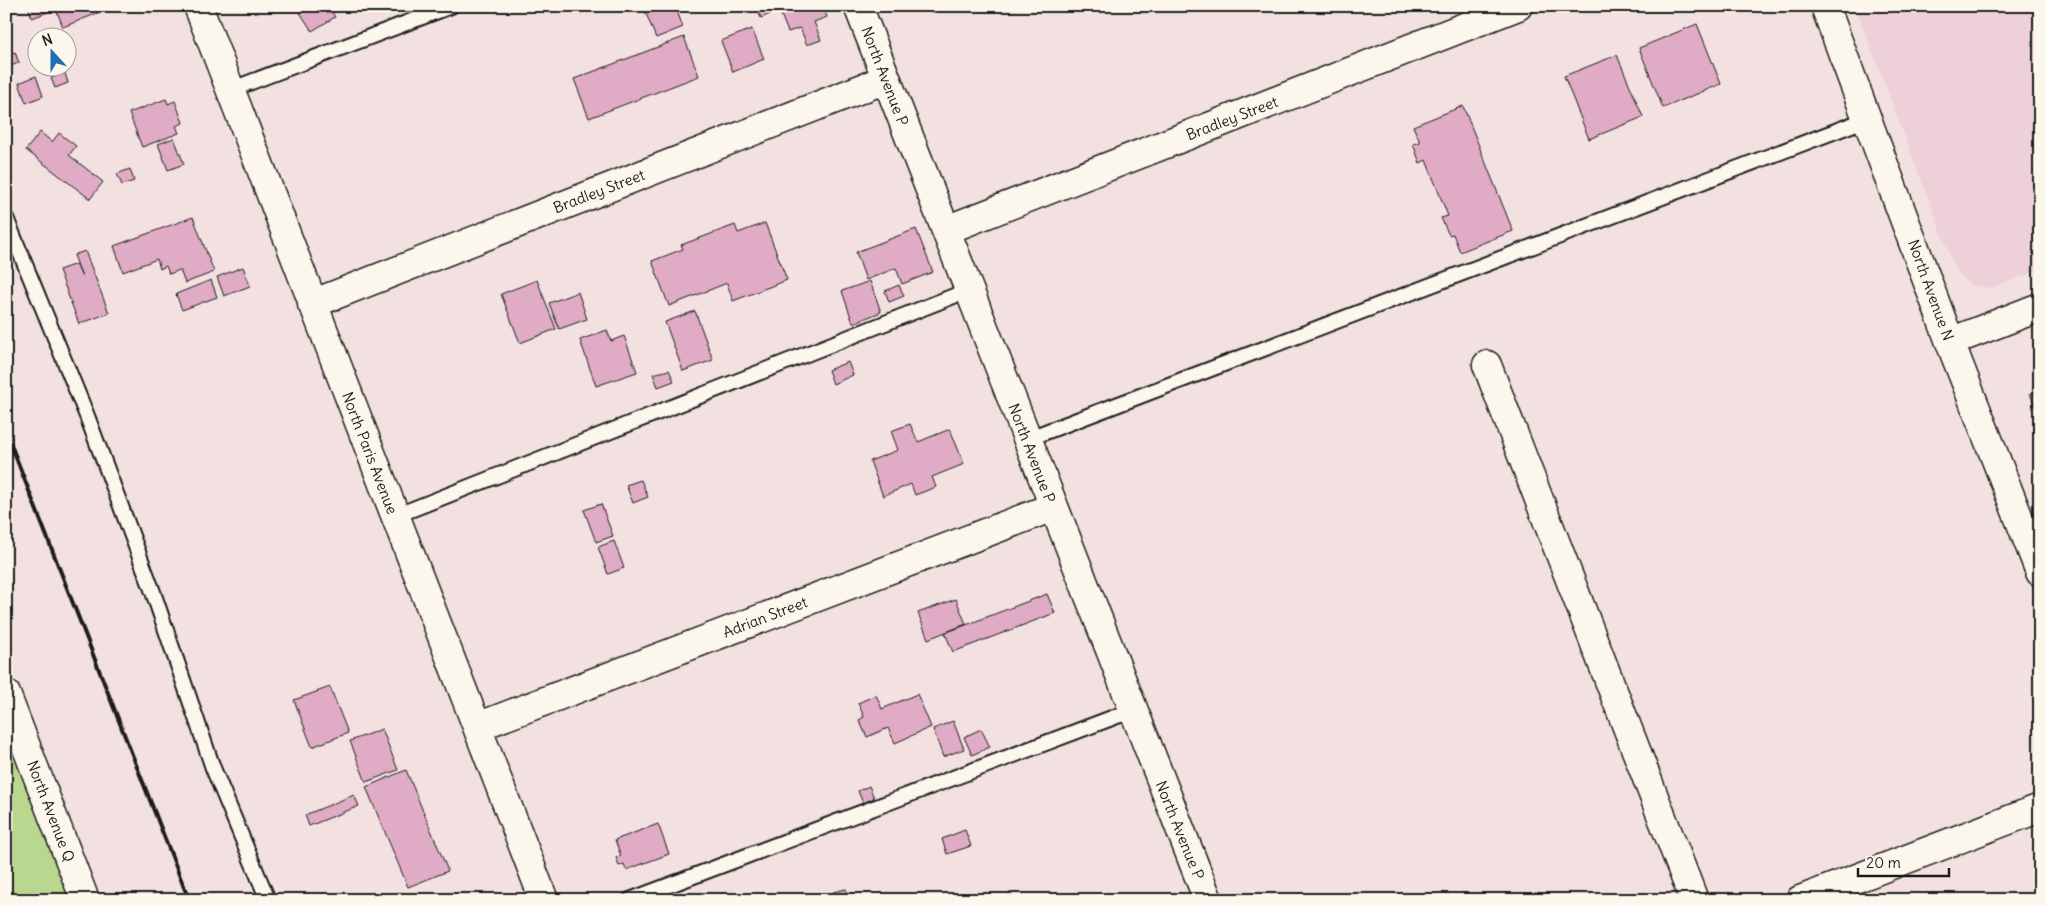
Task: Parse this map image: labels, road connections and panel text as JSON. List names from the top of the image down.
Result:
{
  "streets": {
    "street": [
      "North Avenue P",
      "Bradley Street",
      "North Avenue N",
      "North Paris Avenue",
      "Adrian Street",
      "North Avenue Q"
    ]
  },
  "crossings": [
    ["North Avenue P", "Bradley Street"],
    ["North Avenue P", "Adrian Street"],
    ["Bradley Street", "North Paris Avenue"],
    ["North Paris Avenue", "Adrian Street"]
  ],
  "scale_bar": "20 m",
  "north": "top"
}
